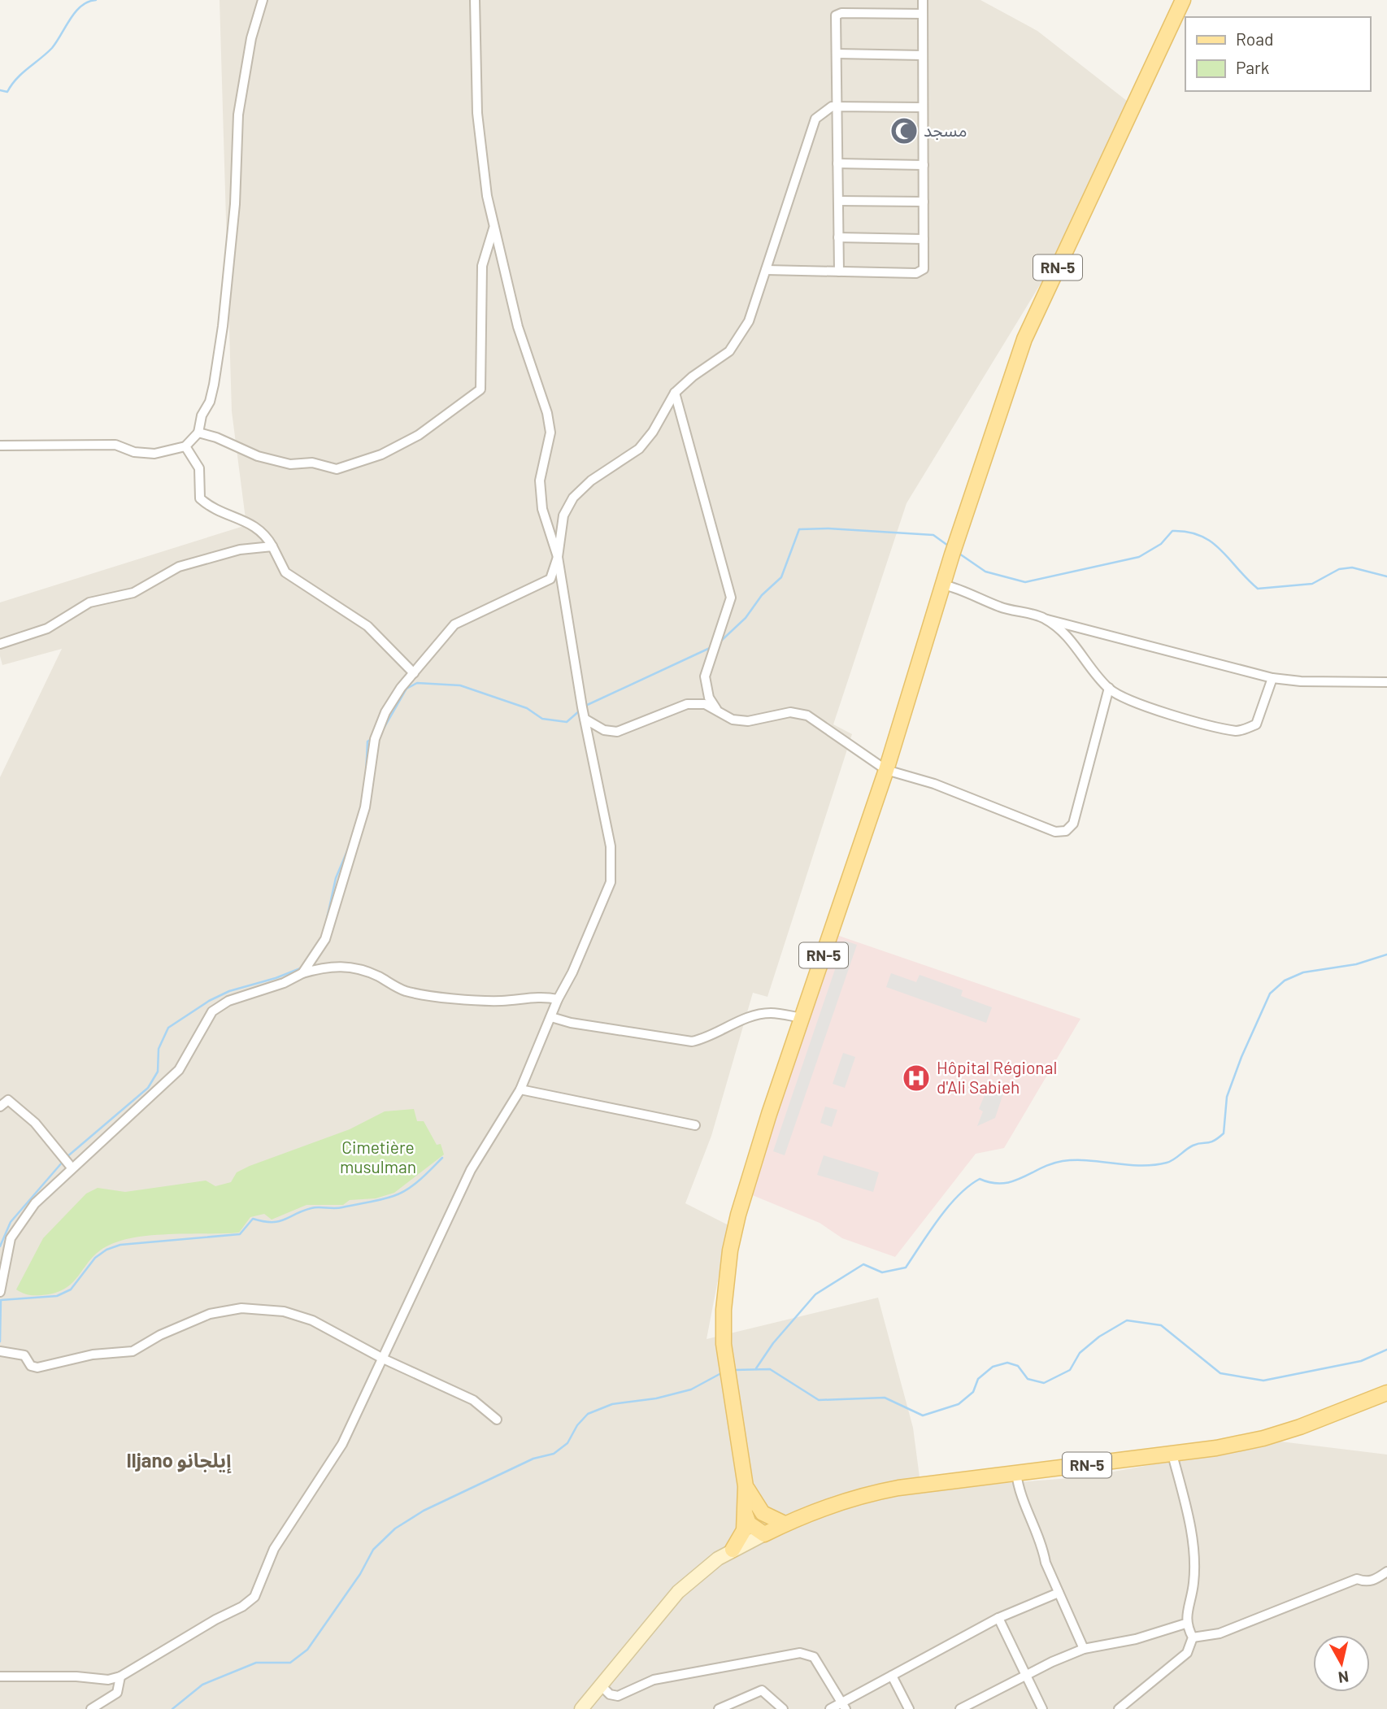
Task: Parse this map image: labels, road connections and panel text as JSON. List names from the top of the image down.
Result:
{
  "streets": {
    "main road": ["RN-5"]
  },
  "districts": ["Iljano إيلجانو"],
  "parks": ["Cimetière musulman"],
  "places": {
    "mosque": ["مسجد"],
    "hospital": ["Hôpital Régional d'Ali Sabieh"]
  },
  "legend": ["Road", "Park"],
  "north": "bottom"
}
